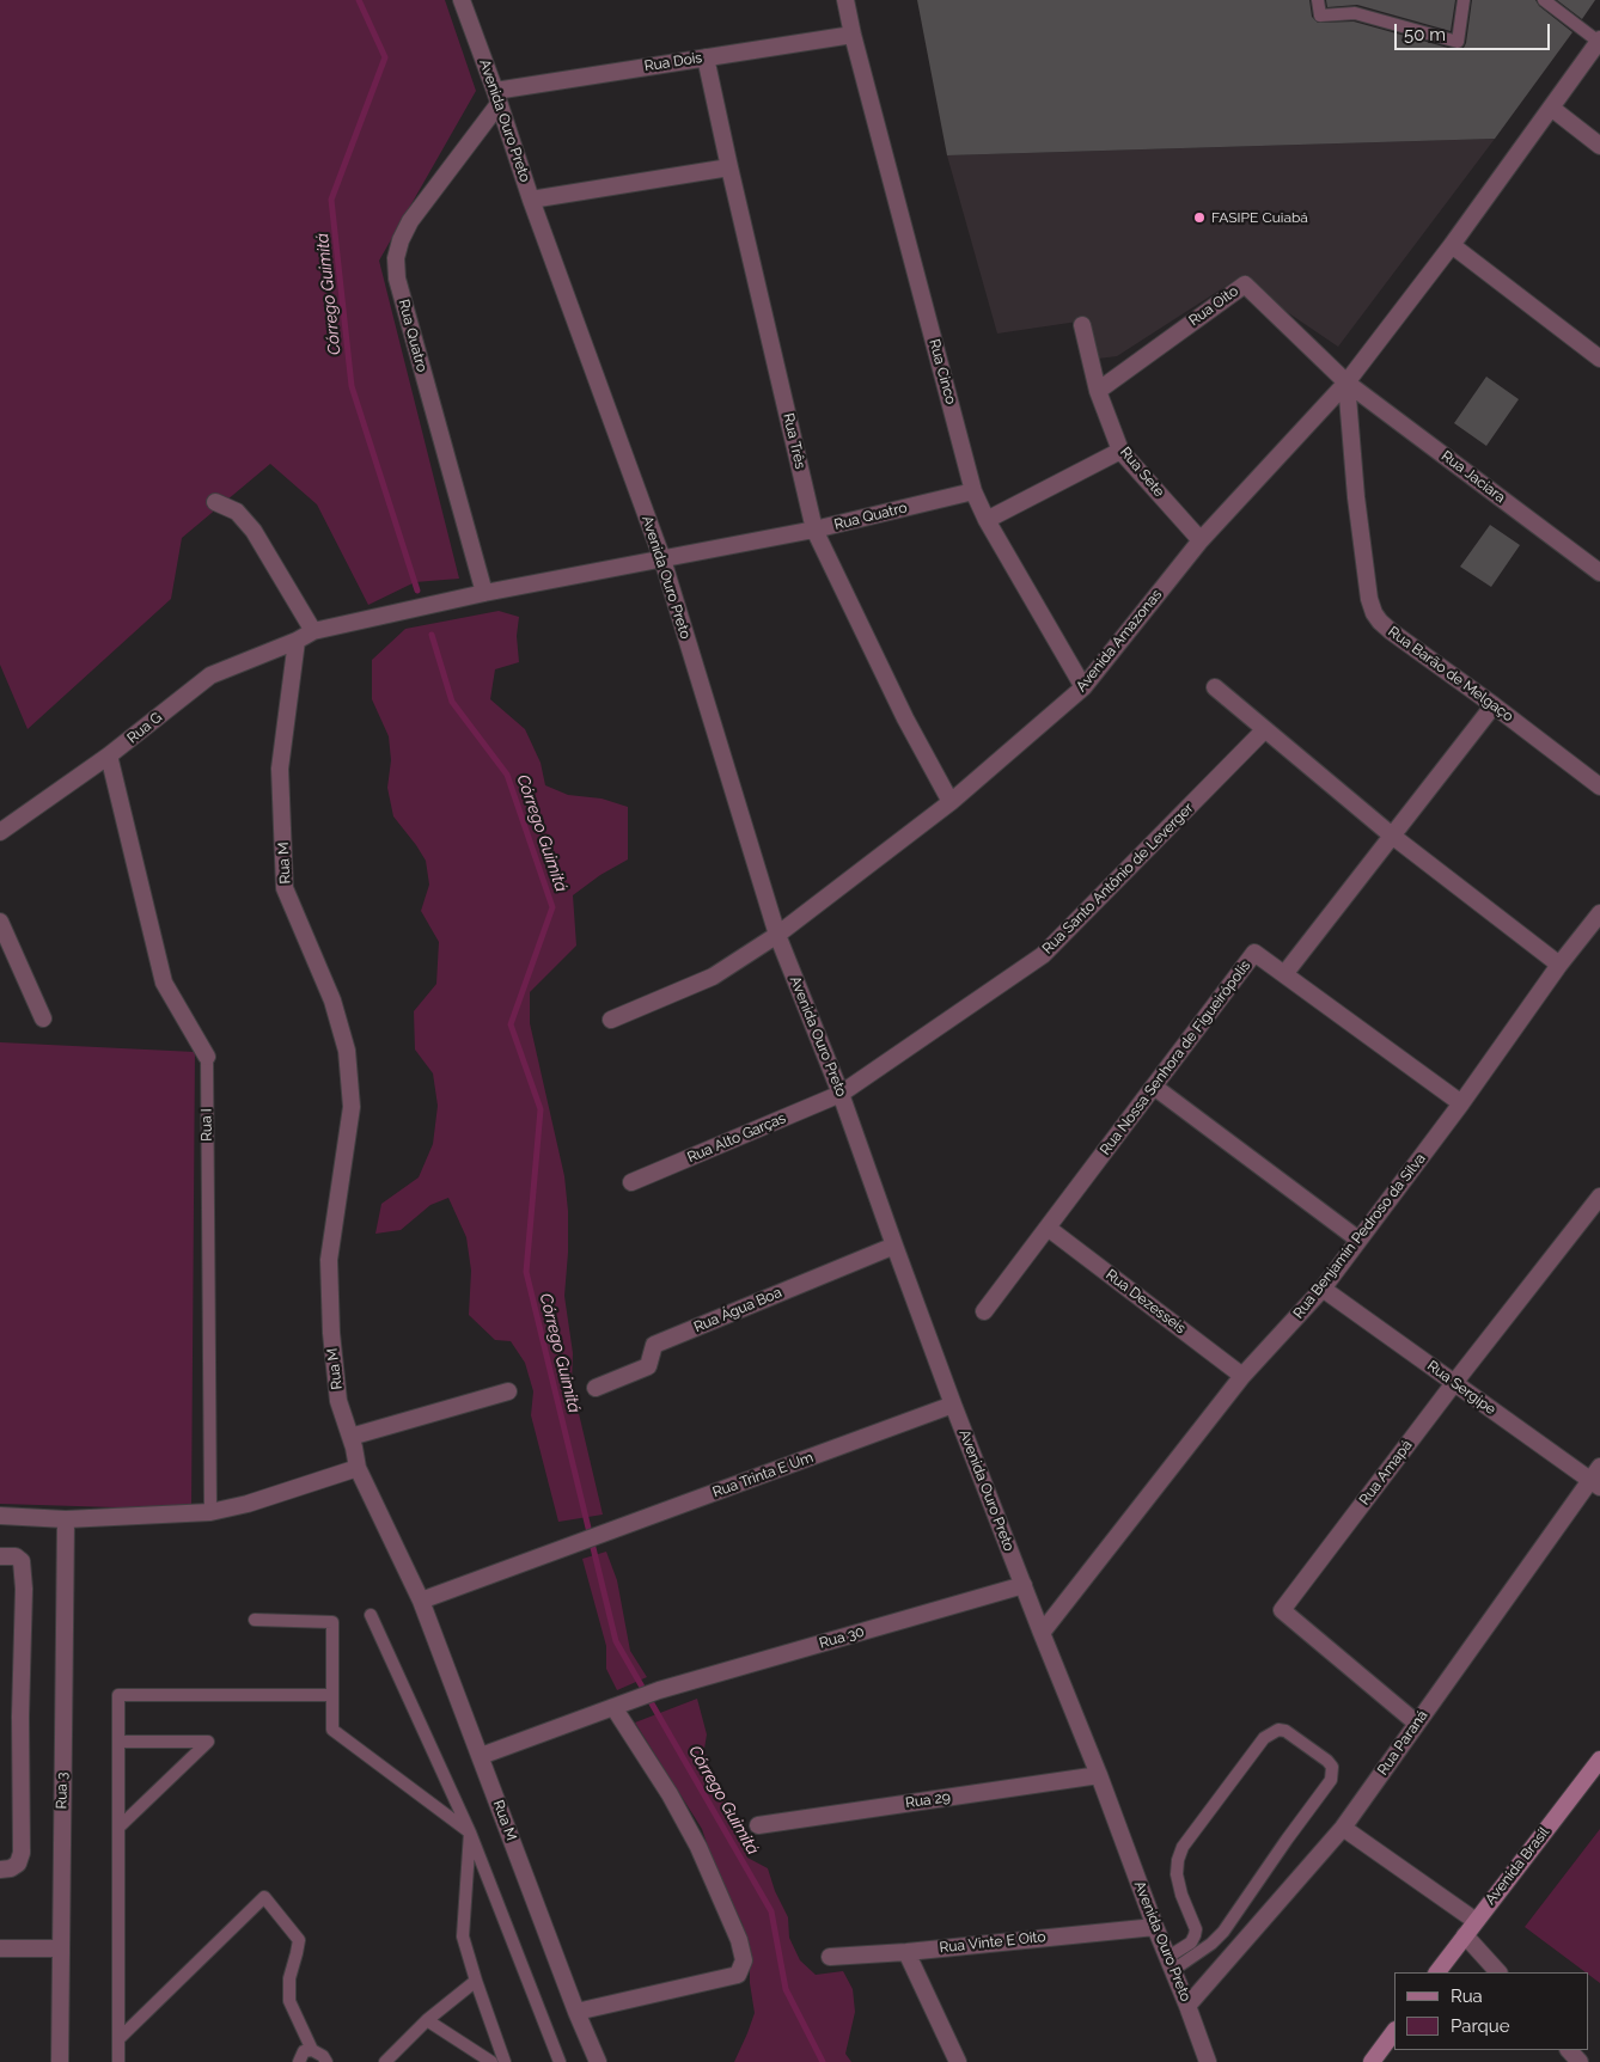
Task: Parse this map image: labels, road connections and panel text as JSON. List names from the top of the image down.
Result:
{
  "streets": {
    "main road": ["Avenida Brasil"],
    "street": [
      "Rua Dois",
      "Avenida Ouro Preto",
      "Rua Oito",
      "Rua Quatro",
      "Rua Cinco",
      "Rua Três",
      "Rua Sete",
      "Rua Jaciara",
      "Avenida Amazonas",
      "Rua Barão de Melgaço",
      "Rua G",
      "Rua M",
      "Rua Santo Antônio de Leverger",
      "Rua Nossa Senhora de Figueirópolis",
      "Rua I",
      "Rua Alto Garças",
      "Rua Benjamin Pedroso da Silva",
      "Rua Dezesseis",
      "Rua Água Boa",
      "Rua Sergipe",
      "Rua Amapá",
      "Rua Trinta E Um",
      "Rua 30",
      "Rua Paraná",
      "Rua 3",
      "Rua 29",
      "Rua Vinte E Oito"
    ]
  },
  "crossings": [
    ["Rua Dois", "Avenida Ouro Preto"],
    ["Rua Dois", "Rua Quatro"],
    ["Rua Dois", "Rua Cinco"],
    ["Rua Dois", "Rua Três"],
    ["Avenida Ouro Preto", "Rua Quatro"],
    ["Avenida Ouro Preto", "Avenida Amazonas"],
    ["Avenida Ouro Preto", "Rua Santo Antônio de Leverger"],
    ["Avenida Ouro Preto", "Rua Alto Garças"],
    ["Avenida Ouro Preto", "Rua Benjamin Pedroso da Silva"],
    ["Avenida Ouro Preto", "Rua Água Boa"],
    ["Avenida Ouro Preto", "Rua Trinta E Um"],
    ["Avenida Ouro Preto", "Rua 30"],
    ["Avenida Ouro Preto", "Rua Paraná"],
    ["Avenida Ouro Preto", "Rua 29"],
    ["Avenida Ouro Preto", "Rua Vinte E Oito"],
    ["Rua Oito", "Rua Sete"],
    ["Rua Oito", "Rua Jaciara"],
    ["Rua Oito", "Avenida Amazonas"],
    ["Rua Oito", "Rua Barão de Melgaço"],
    ["Rua Quatro", "Rua Cinco"],
    ["Rua Quatro", "Rua Três"],
    ["Rua Quatro", "Rua G"],
    ["Rua Quatro", "Rua M"],
    ["Rua Cinco", "Avenida Amazonas"],
    ["Rua Três", "Avenida Amazonas"],
    ["Rua Sete", "Avenida Amazonas"],
    ["Rua Jaciara", "Avenida Amazonas"],
    ["Rua Jaciara", "Rua Barão de Melgaço"],
    ["Avenida Amazonas", "Rua Barão de Melgaço"],
    ["Rua G", "Rua M"],
    ["Rua G", "Rua I"],
    ["Rua M", "Rua Trinta E Um"],
    ["Rua M", "Rua 30"],
    ["Rua Santo Antônio de Leverger", "Rua Alto Garças"],
    ["Rua Nossa Senhora de Figueirópolis", "Rua Benjamin Pedroso da Silva"],
    ["Rua Nossa Senhora de Figueirópolis", "Rua Dezesseis"],
    ["Rua Benjamin Pedroso da Silva", "Rua Dezesseis"],
    ["Rua Benjamin Pedroso da Silva", "Rua Sergipe"],
    ["Rua Sergipe", "Rua Amapá"],
    ["Rua Sergipe", "Rua Paraná"],
    ["Rua Amapá", "Rua Paraná"]
  ],
  "water": ["Córrego Guimitá"],
  "places": ["FASIPE Cuiabá"],
  "legend": ["Rua", "Parque"],
  "scale_bar": "50 m"
}
